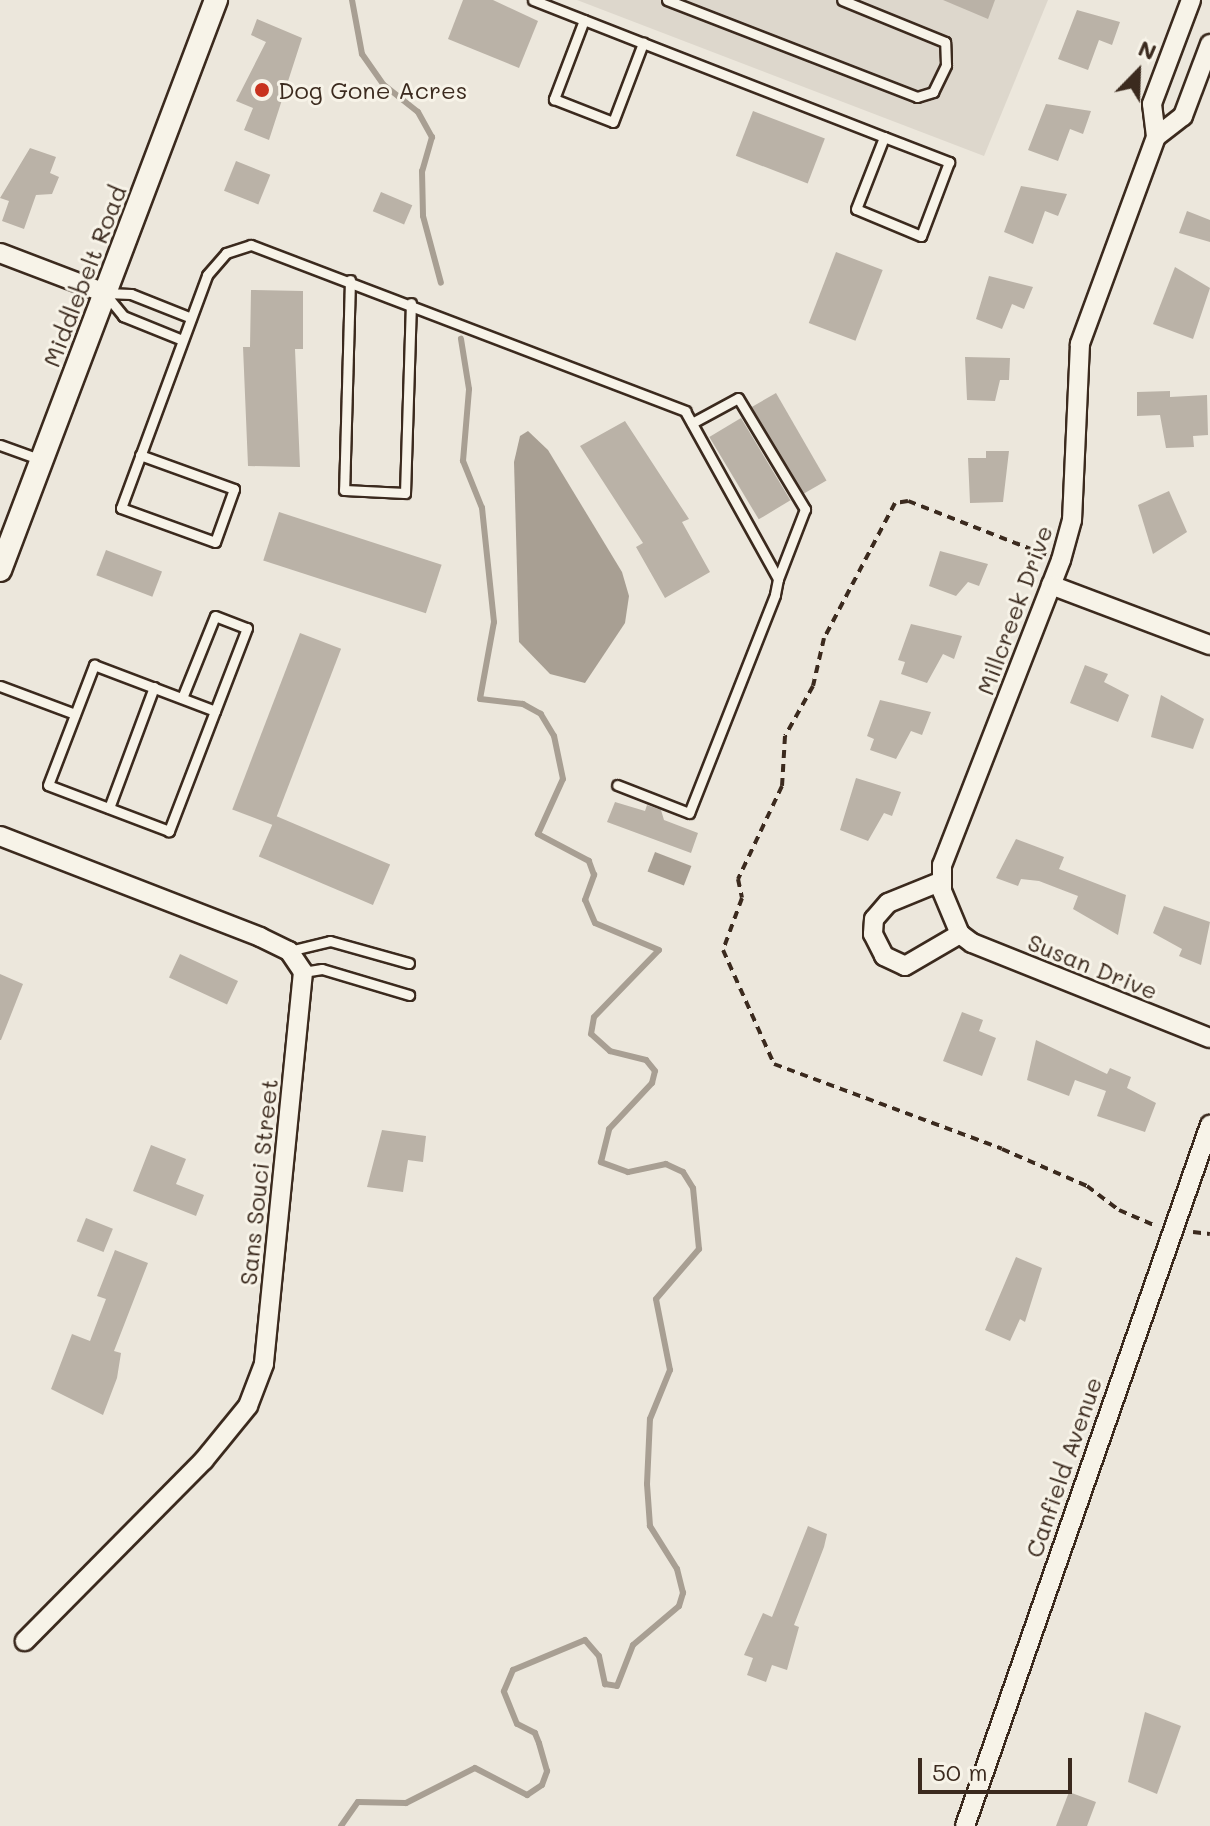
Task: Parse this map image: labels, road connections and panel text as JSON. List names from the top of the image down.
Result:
{
  "streets": {
    "street": [
      "Middlebelt Road",
      "Millcreek Drive",
      "Susan Drive",
      "Sans Souci Street",
      "Canfield Avenue"
    ]
  },
  "crossings": [
    ["Millcreek Drive", "Susan Drive"]
  ],
  "places": ["Dog Gone Acres"],
  "scale_bar": "50 m",
  "north": "top right"
}
